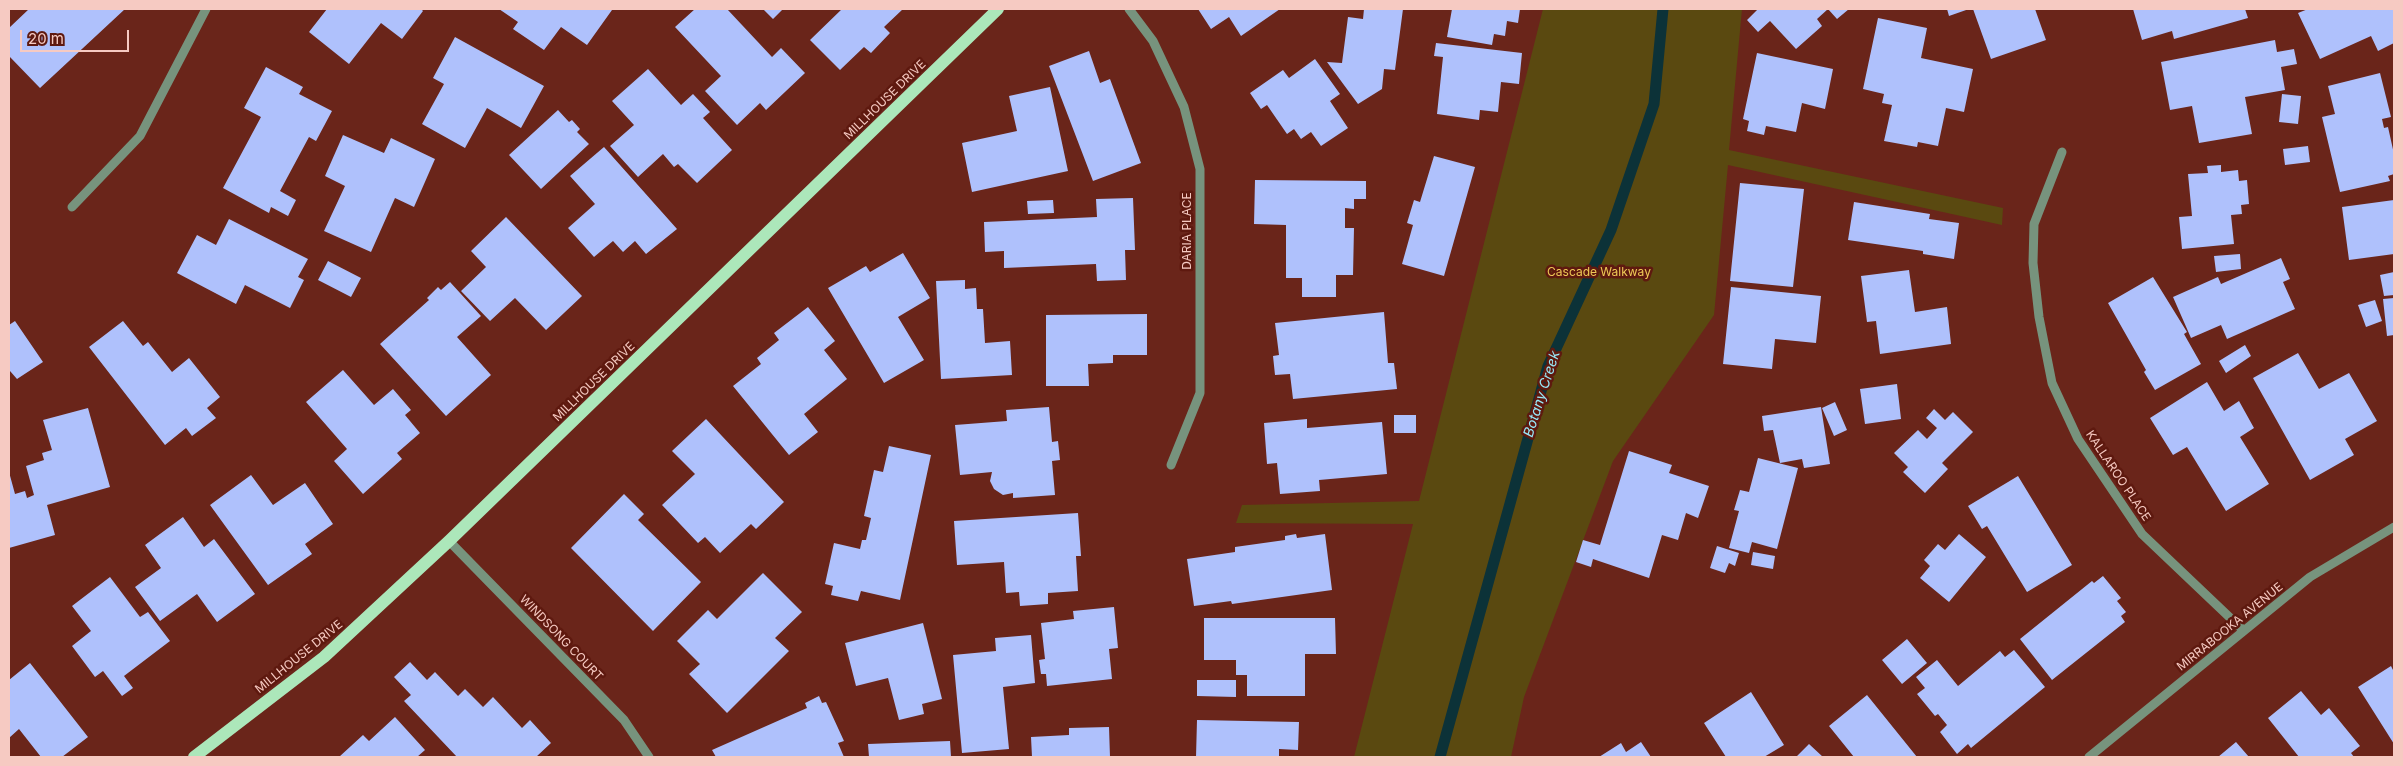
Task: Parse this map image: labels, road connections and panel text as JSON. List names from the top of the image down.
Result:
{
  "streets": {
    "main road": ["MILLHOUSE DRIVE"],
    "street": [
      "DARIA PLACE",
      "KALLAROO PLACE",
      "MIRRABOOKA AVENUE",
      "WINDSONG COURT"
    ]
  },
  "crossings": [
    ["MILLHOUSE DRIVE", "WINDSONG COURT"],
    ["KALLAROO PLACE", "MIRRABOOKA AVENUE"]
  ],
  "water": ["Botany Creek"],
  "parks": ["Cascade Walkway"],
  "scale_bar": "20 m"
}
